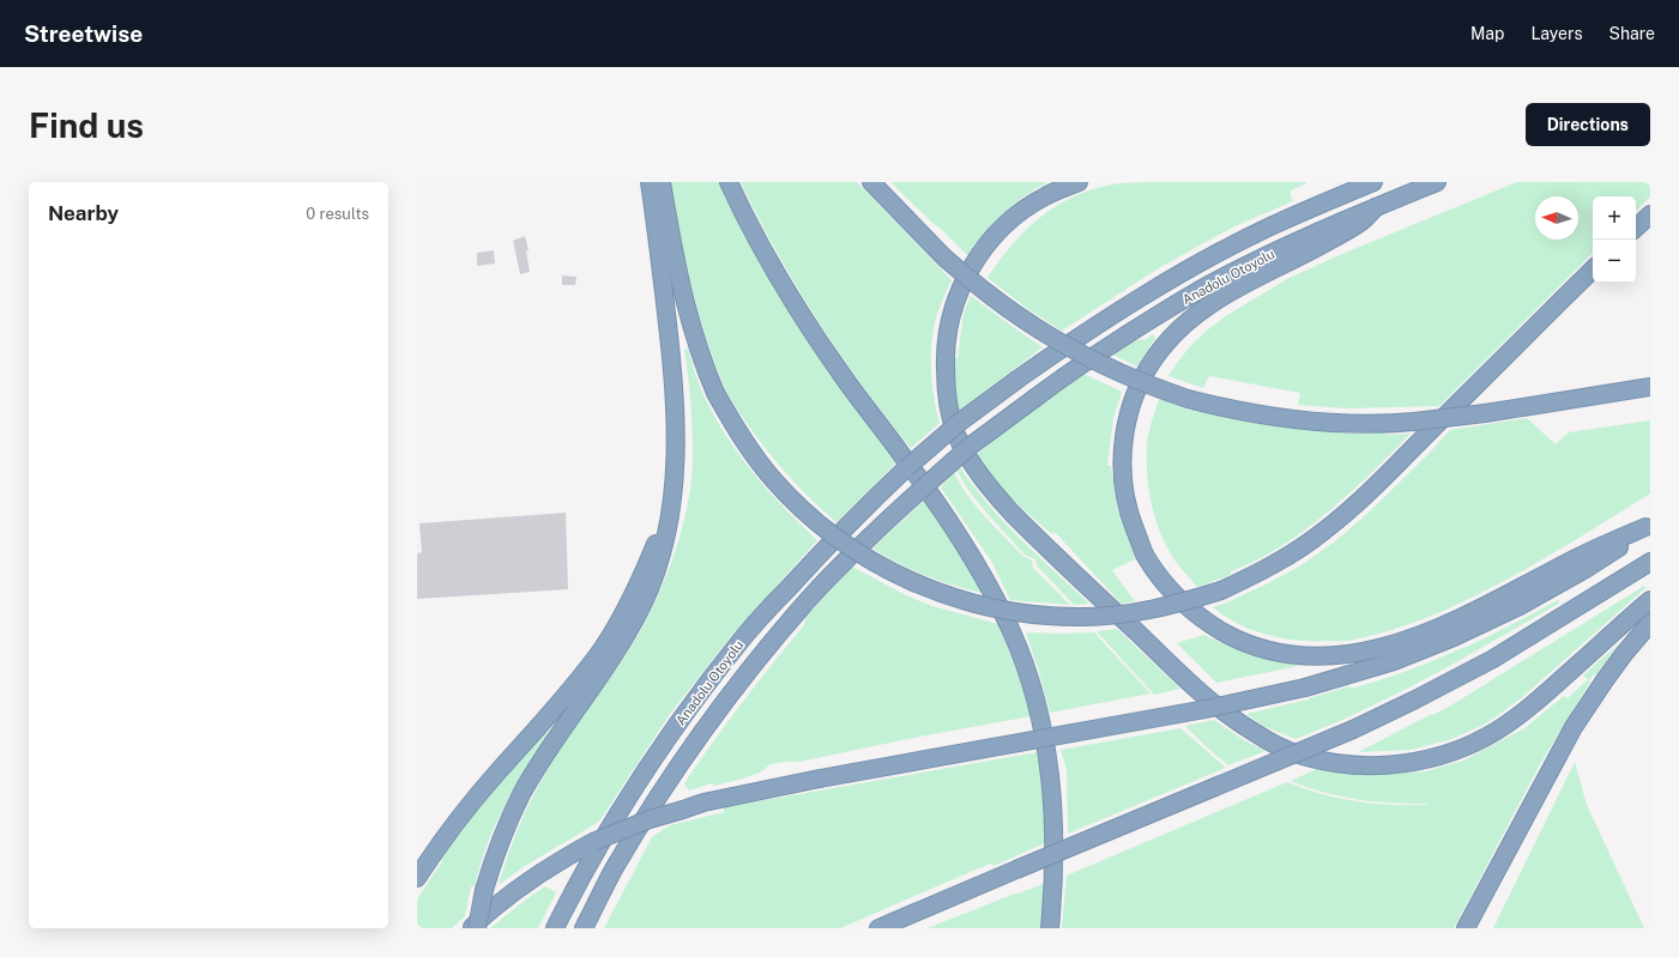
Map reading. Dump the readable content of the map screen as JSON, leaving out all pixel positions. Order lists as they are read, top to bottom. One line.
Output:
{"streets":{"highway":["Anadolu Otoyolu"]},"north":"left","page":{"header":"Streetwise","nav":["Map","Layers","Share"],"buttons":"Directions","title":"Find us","heading":["Nearby","0 results"],"map_buttons":["+","−"]}}
